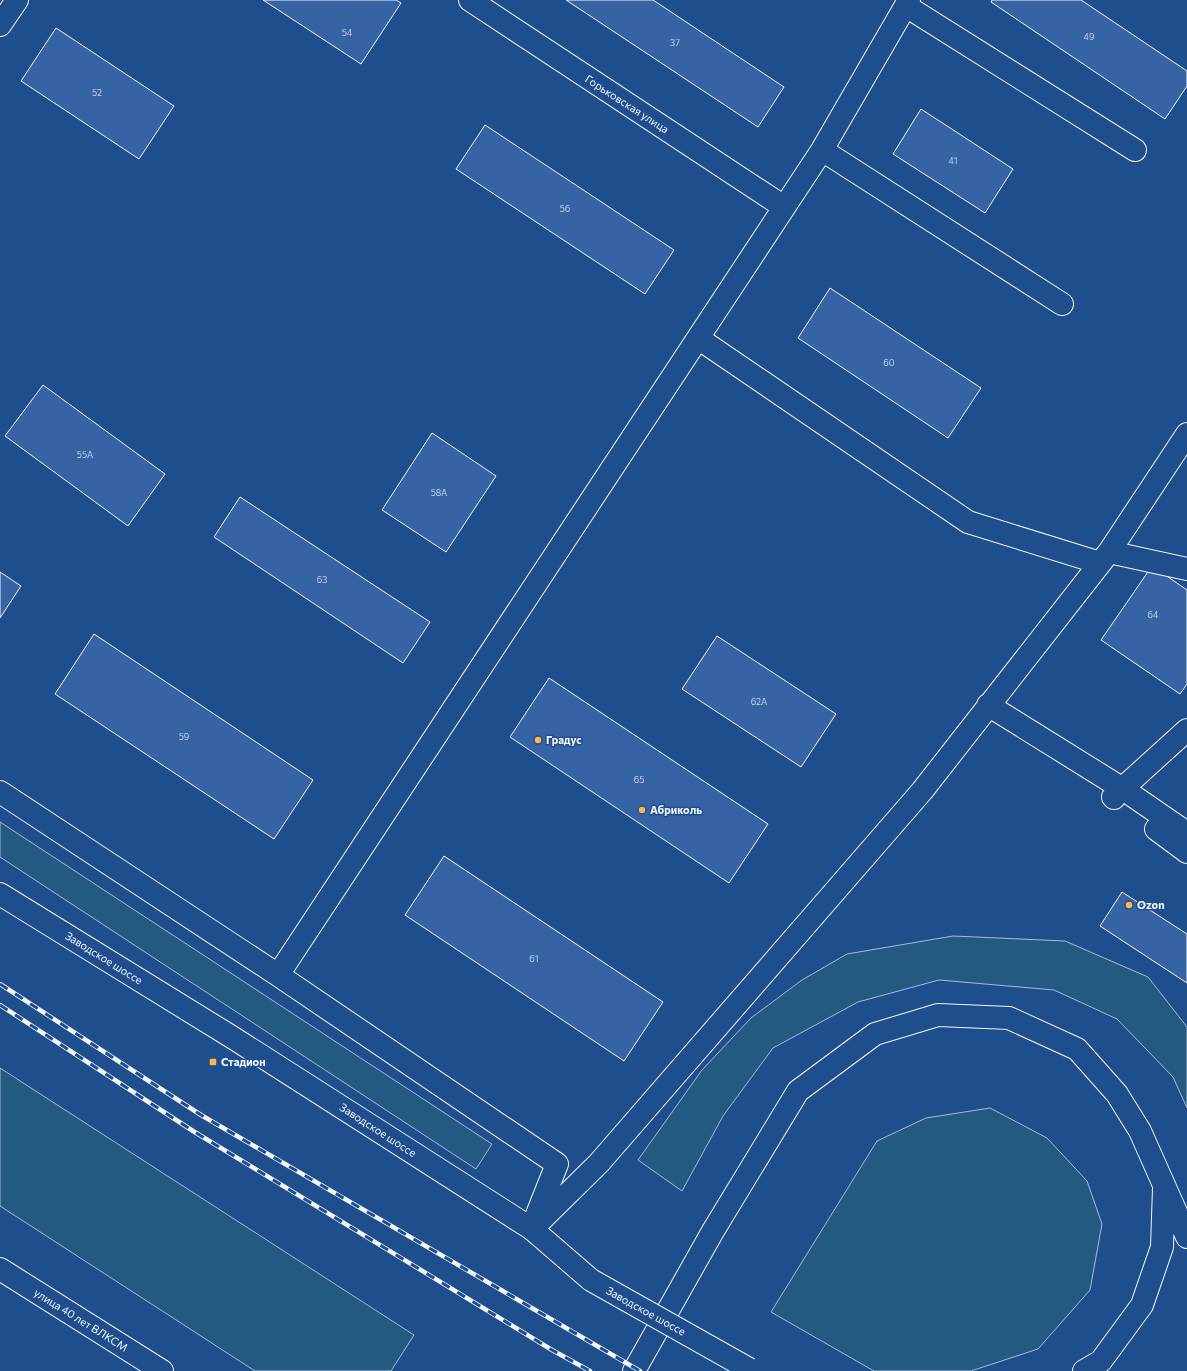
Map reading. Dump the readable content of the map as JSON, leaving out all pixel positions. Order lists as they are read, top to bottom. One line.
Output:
{"streets":{"street":["Горьковская улица","Заводское шоссе","улица 40 лет ВЛКСМ"]},"places":{"other":["Градус","Абриколь","Ozon"],"transit":["Стадион"]},"house_numbers":["54","49","37","52","41","56","60","55А","58А","63","64","62А","59","65","61"]}
